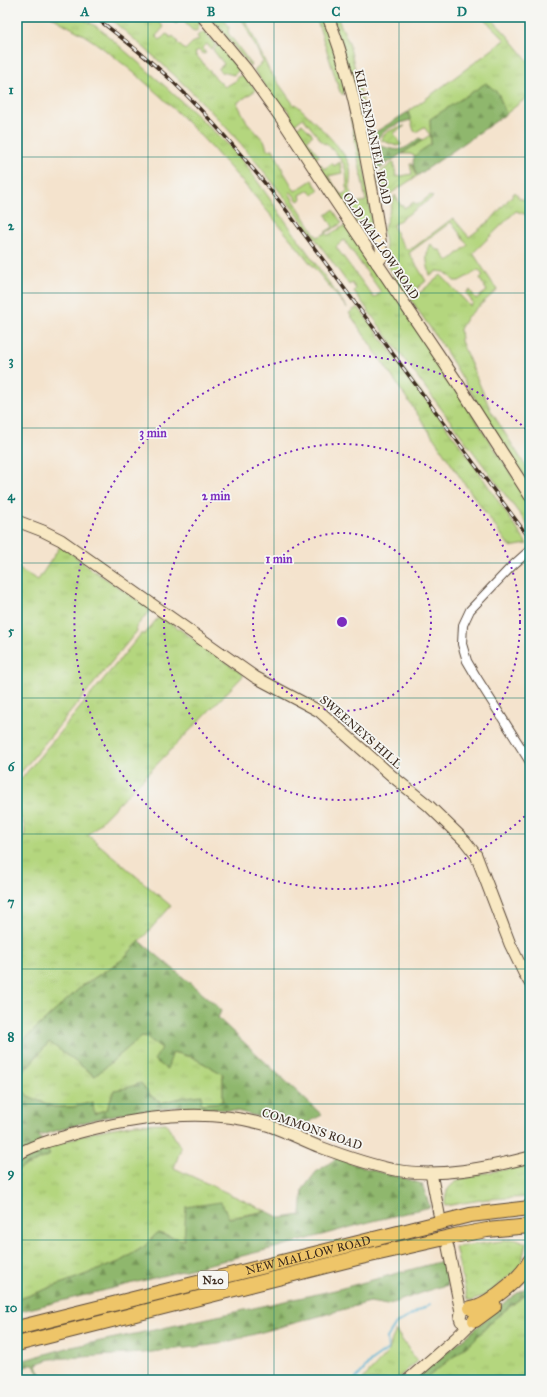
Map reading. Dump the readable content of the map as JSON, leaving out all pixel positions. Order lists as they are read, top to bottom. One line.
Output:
{"streets":{"highway":["NEW MALLOW ROAD","N20"],"street":["KILLENDANIEL ROAD","OLD MALLOW ROAD","SWEENEYS HILL","COMMONS ROAD"]},"crossings":[["KILLENDANIEL ROAD","OLD MALLOW ROAD"],["NEW MALLOW ROAD","N20"]],"grid":{"columns":["A","B","C","D"],"rows":["1","2","3","4","5","6","7","8","9","10"]},"rings":["3 min","2 min","1 min"]}
